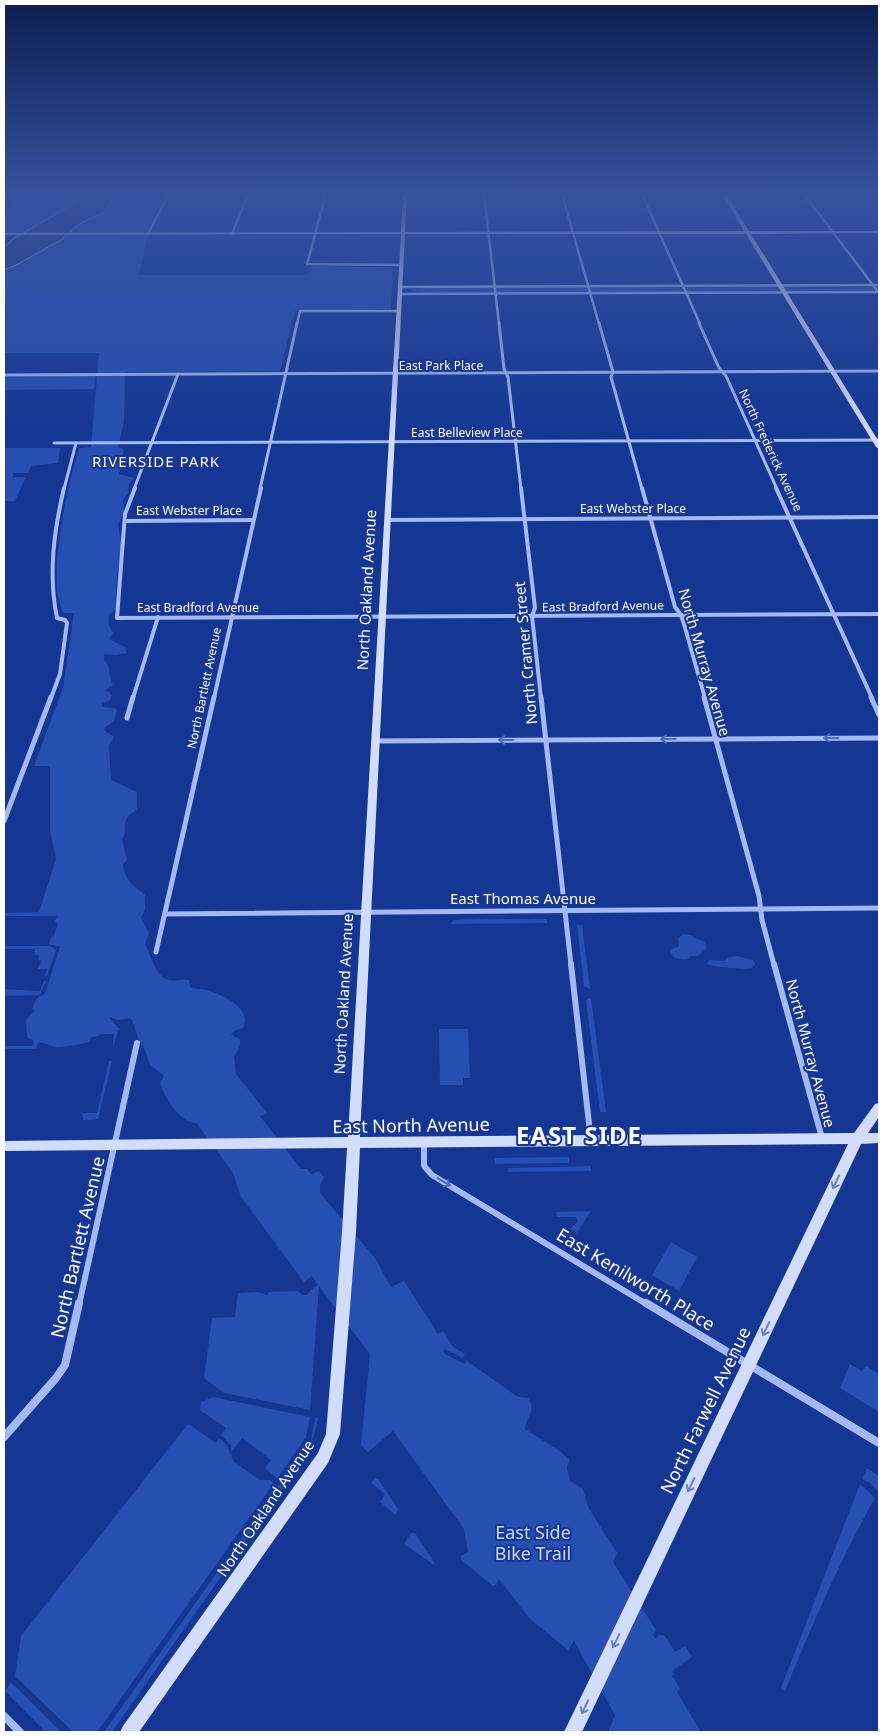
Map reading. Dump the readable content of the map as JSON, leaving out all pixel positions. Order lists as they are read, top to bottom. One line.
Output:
{"streets":{"main road":["North Oakland Avenue","East North Avenue","North Farwell Avenue"],"street":["East Park Place","East Belleview Place","North Frederick Avenue","East Webster Place","East Bradford Avenue","North Cramer Street","North Murray Avenue","North Bartlett Avenue","East Thomas Avenue","East Kenilworth Place"]},"crossings":[["East Park Place","North Frederick Avenue"],["East Park Place","North Oakland Avenue"],["East Park Place","North Cramer Street"],["East Park Place","North Murray Avenue"],["East Park Place","North Bartlett Avenue"],["East Belleview Place","North Frederick Avenue"],["East Belleview Place","North Oakland Avenue"],["East Belleview Place","North Cramer Street"],["East Belleview Place","North Murray Avenue"],["East Belleview Place","North Bartlett Avenue"],["North Frederick Avenue","East Webster Place"],["North Frederick Avenue","East Bradford Avenue"],["East Webster Place","North Oakland Avenue"],["East Webster Place","East Bradford Avenue"],["East Webster Place","North Cramer Street"],["East Webster Place","North Murray Avenue"],["East Webster Place","North Bartlett Avenue"],["North Oakland Avenue","East Bradford Avenue"],["North Oakland Avenue","North Bartlett Avenue"],["North Oakland Avenue","East Thomas Avenue"],["North Oakland Avenue","East North Avenue"],["East Bradford Avenue","North Cramer Street"],["East Bradford Avenue","North Murray Avenue"],["East Bradford Avenue","North Bartlett Avenue"],["North Cramer Street","East Thomas Avenue"],["North Cramer Street","East North Avenue"],["North Murray Avenue","East Thomas Avenue"],["North Murray Avenue","East North Avenue"],["North Bartlett Avenue","East Thomas Avenue"],["North Bartlett Avenue","East North Avenue"],["East North Avenue","East Kenilworth Place"],["East North Avenue","North Farwell Avenue"],["East Kenilworth Place","North Farwell Avenue"]],"one_way":["East Kenilworth Place","North Farwell Avenue"],"districts":["RIVERSIDE PARK","EAST SIDE"],"parks":["East Side Bike Trail"]}
